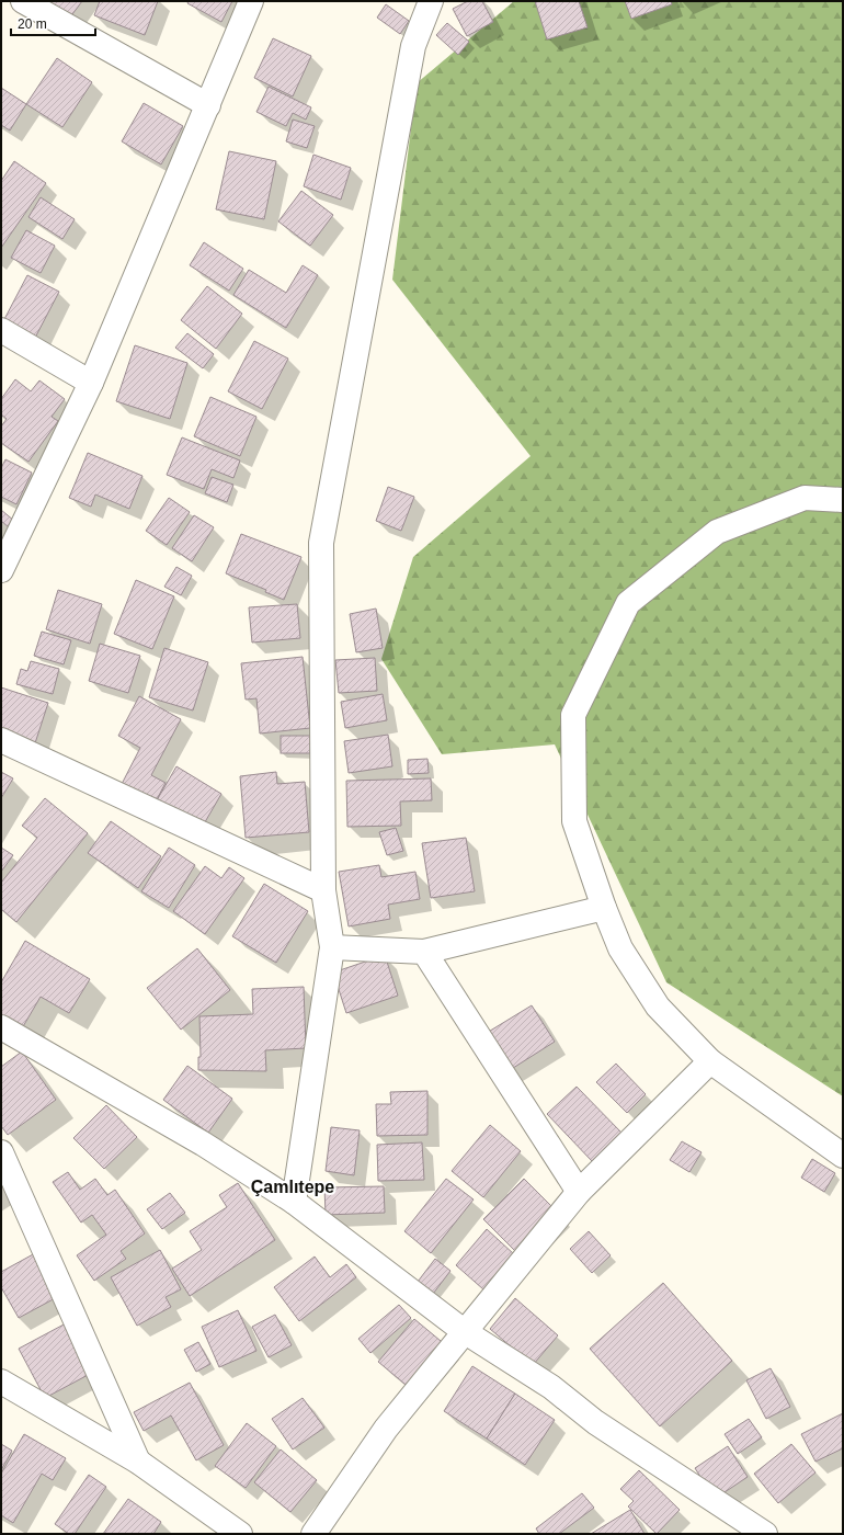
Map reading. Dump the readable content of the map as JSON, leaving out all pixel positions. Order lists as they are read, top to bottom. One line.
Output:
{"districts":["Çamlıtepe"],"scale_bar":"20 m"}
